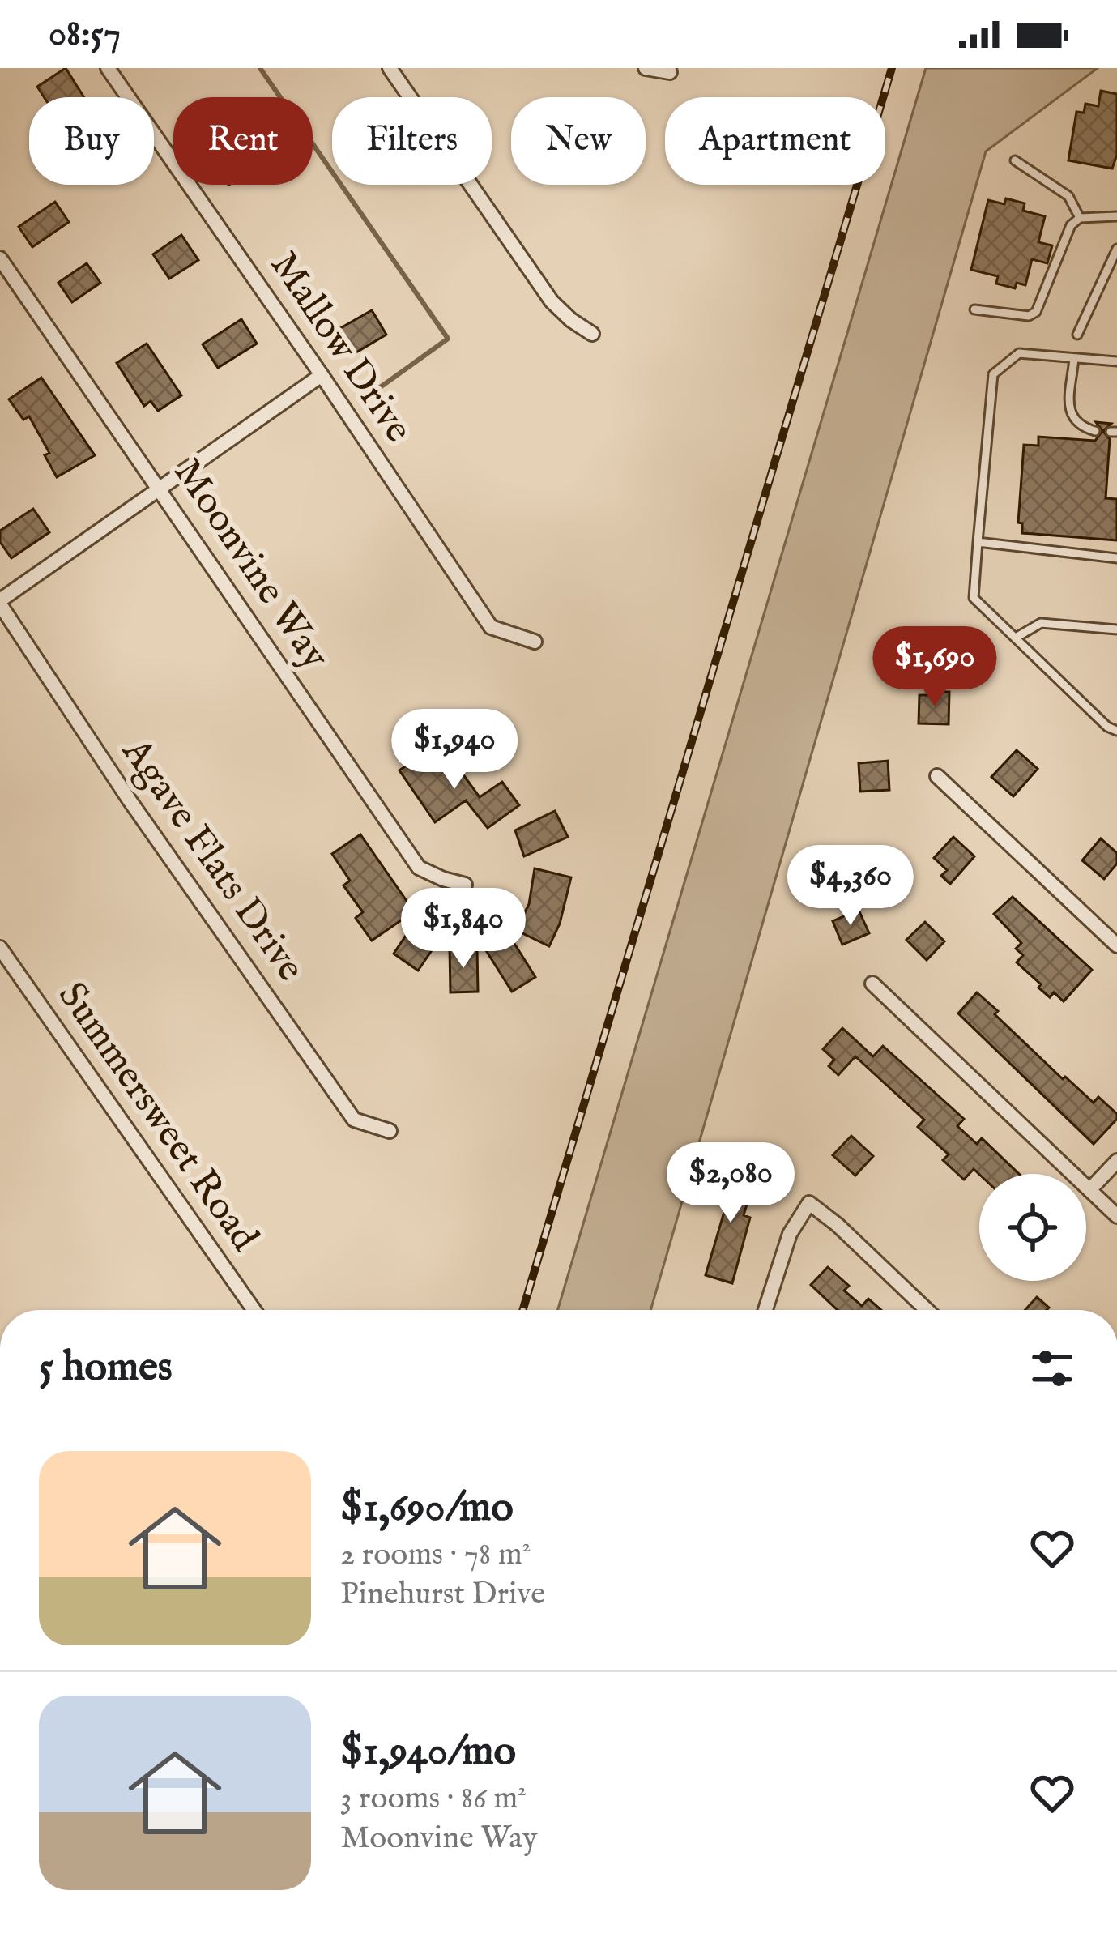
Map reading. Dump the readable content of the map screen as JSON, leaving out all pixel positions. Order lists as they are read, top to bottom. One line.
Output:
{"streets":{"street":["Mallow Drive","Moonvine Way","Agave Flats Drive","Summersweet Road"]},"page":{"status":"08:57","chip":["Buy","Rent","Filters","New","Apartment"],"price":["$1,690","$1,940","$4,360","$1,840","$2,080"],"heading":"5 homes","list":[{"name":"$1,690/mo","note":"2 rooms · 78 m² · Pinehurst Drive"},{"name":"$1,940/mo","note":"3 rooms · 86 m² · Moonvine Way"}]}}
